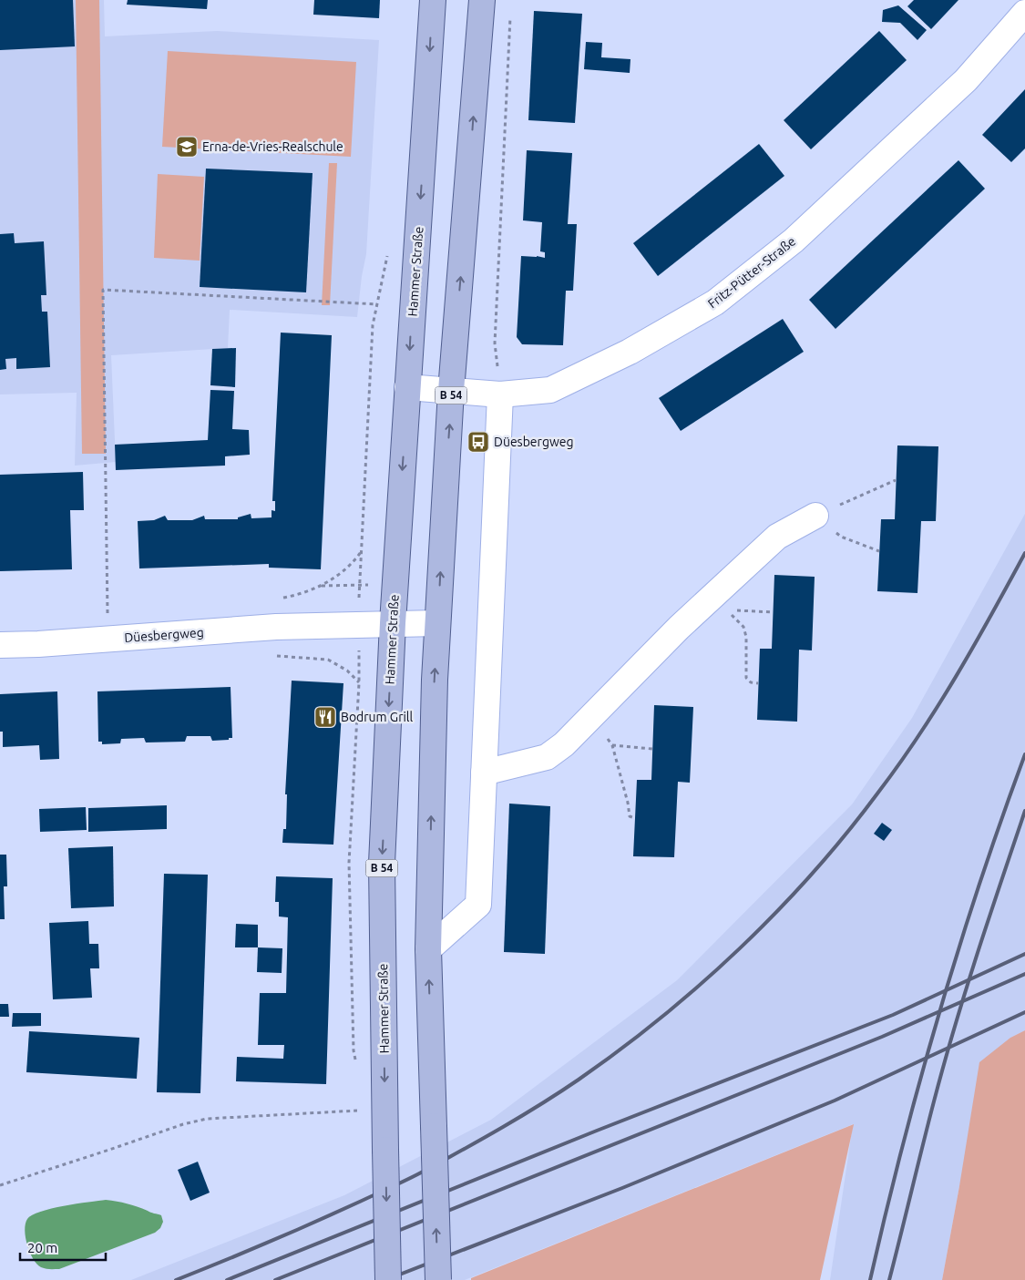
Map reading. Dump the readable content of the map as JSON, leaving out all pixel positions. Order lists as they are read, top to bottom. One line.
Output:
{"streets":{"main road":["Hammer Straße","B 54"],"street":["Fritz-Pütter-Straße","Düesbergweg"]},"crossings":[["Hammer Straße","Fritz-Pütter-Straße"],["Hammer Straße","Düesbergweg"],["Fritz-Pütter-Straße","B 54"],["B 54","Düesbergweg"]],"places":{"school or university":["Erna-de-Vries-Realschule"],"bus stop":["Düesbergweg"],"restaurant":["Bodrum Grill"]},"scale_bar":"20 m"}
